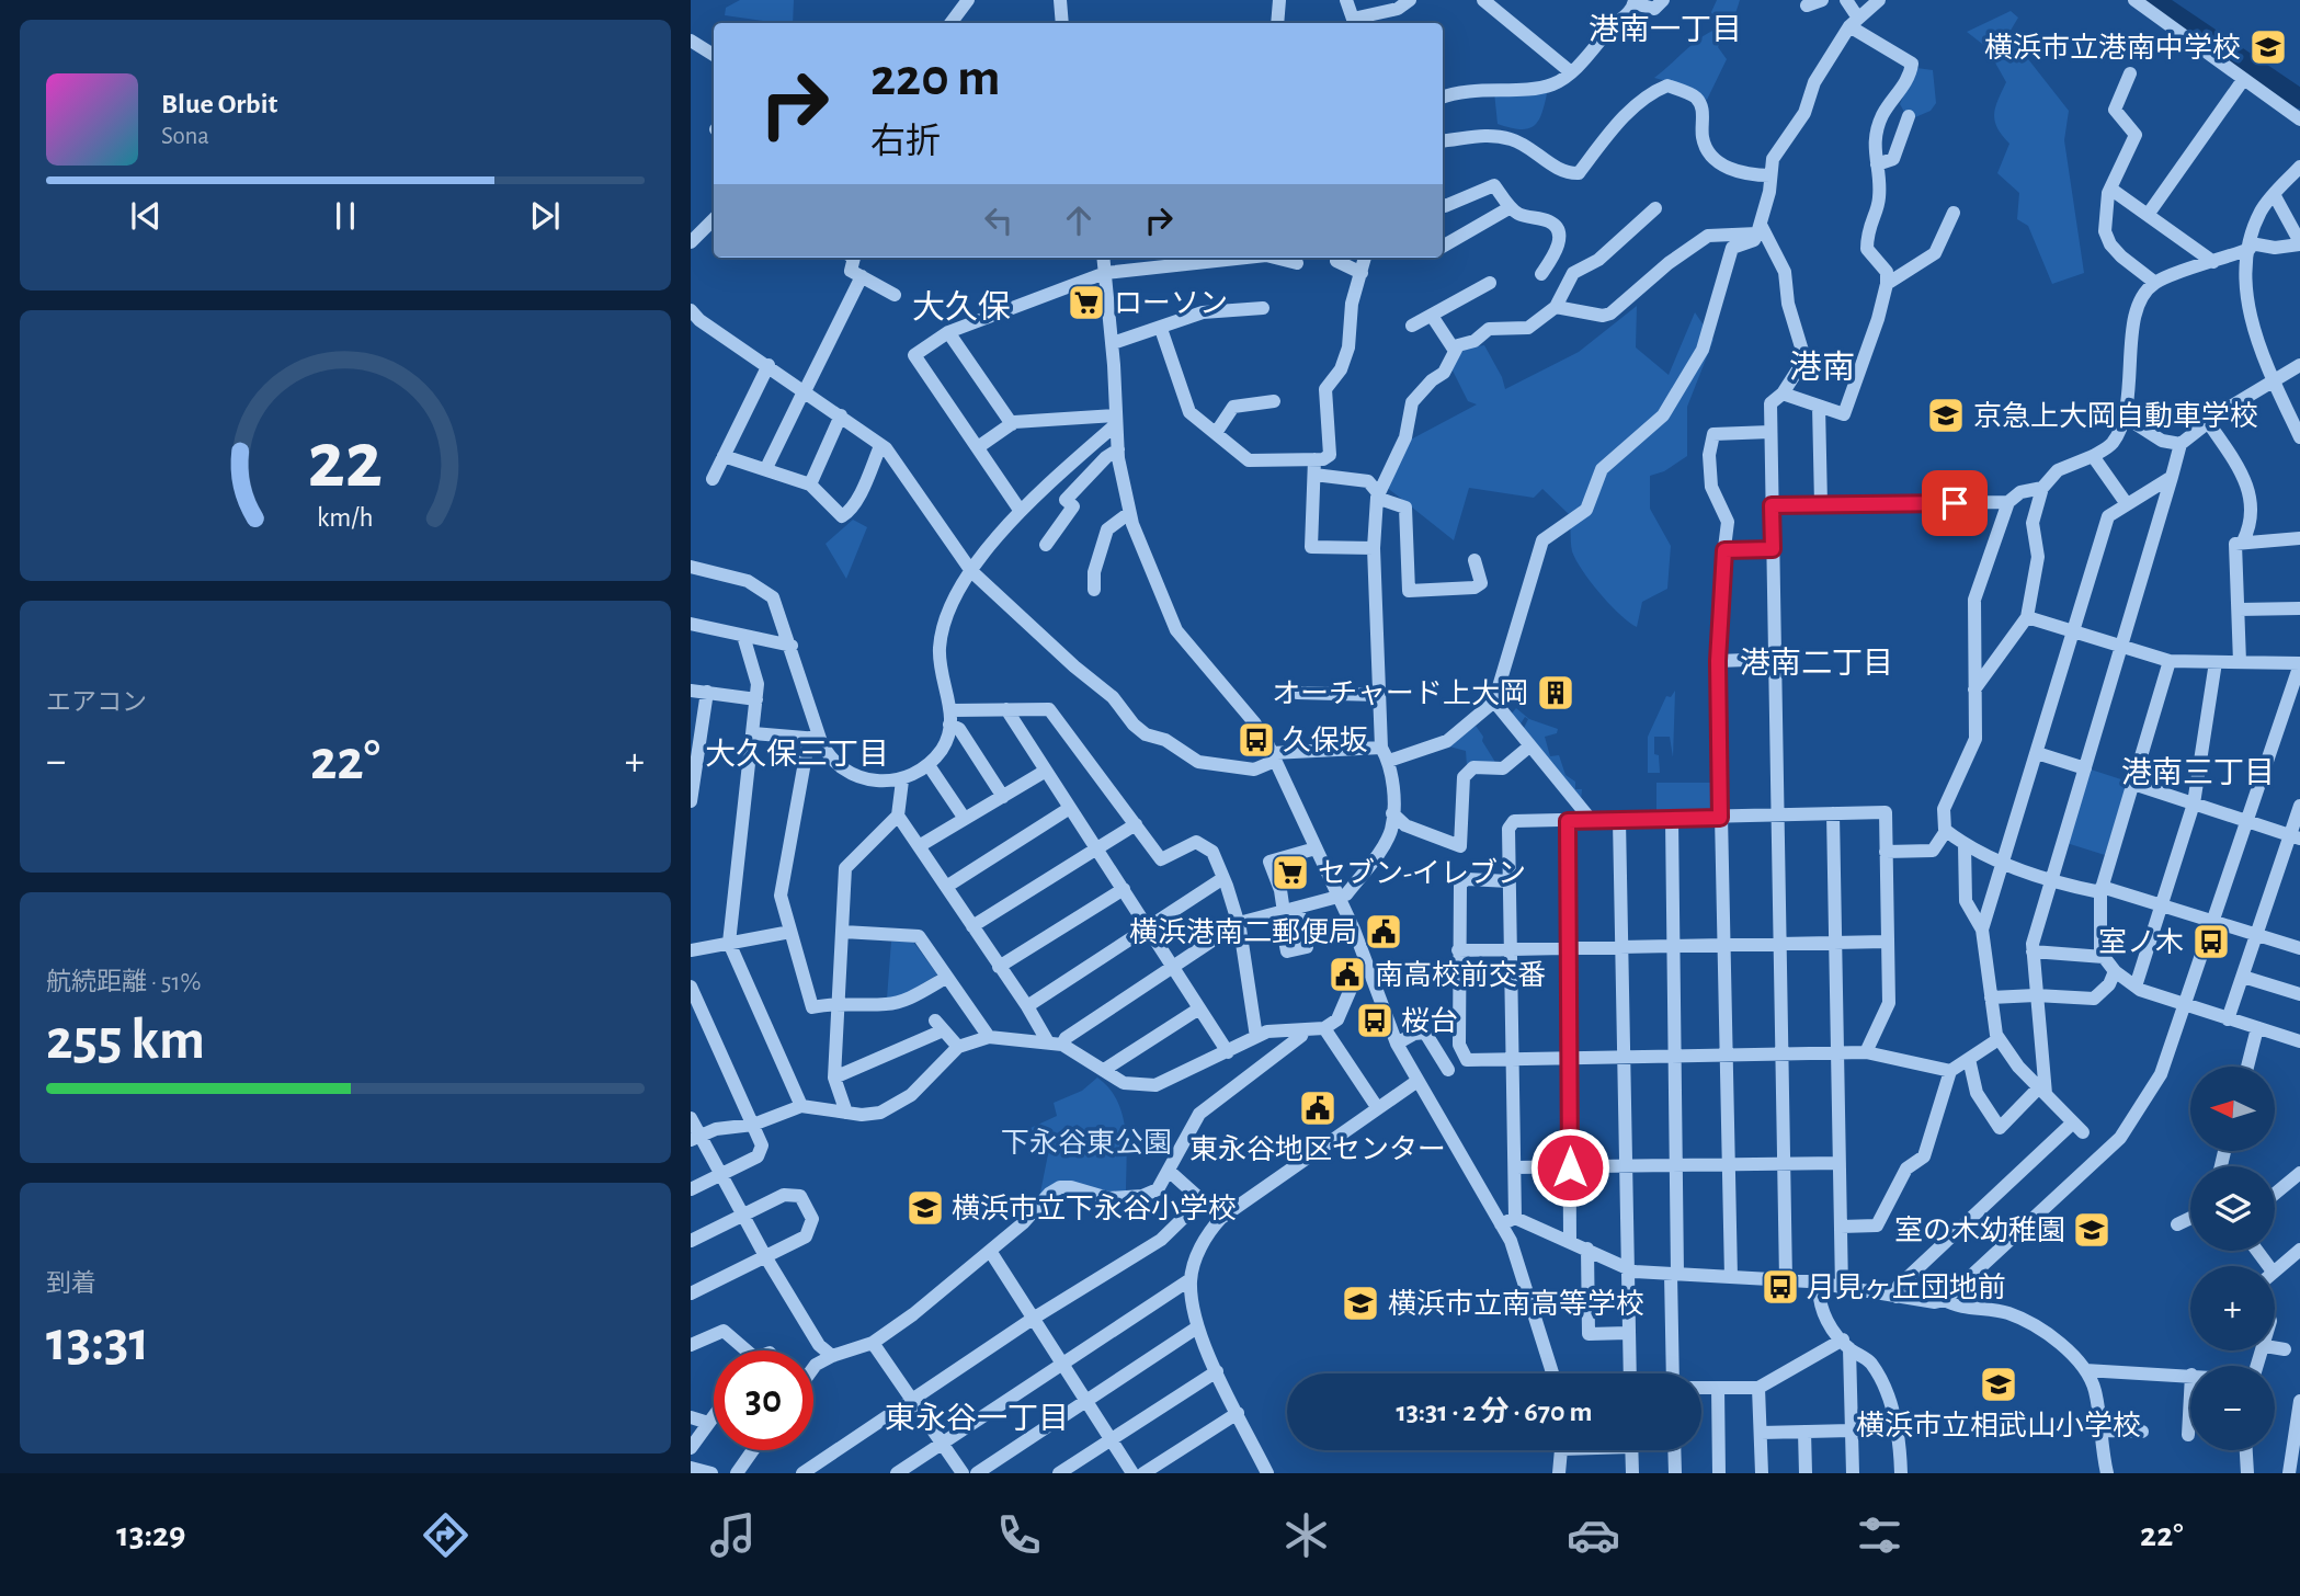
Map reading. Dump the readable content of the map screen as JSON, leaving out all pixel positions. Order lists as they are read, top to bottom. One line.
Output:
{"districts":["港南一丁目","大久保","港南","港南二丁目","大久保三丁目","港南三丁目","東永谷一丁目"],"parks":["下永谷東公園"],"places":{"school or university":["横浜市立港南中学校","京急上大岡自動車学校","横浜市立下永谷小学校","室の木幼稚園","横浜市立南高等学校","横浜市立相武山小学校"],"supermarket":["ローソン","セブン-イレブン"],"building":["オーチャード上大岡"],"bus stop":["久保坂","室ノ木","桜台","月見ヶ丘団地前"],"public building":["横浜港南二郵便局","南高校前交番","東永谷地区センター"]},"north":"left","page":{"turn":["220 m","右折"],"song":["Blue Orbit","Sona"],"tile":["エアコン",["航続距離 · 51%","255 km"],["到着","13:31"]],"heat":["−","22°","+"],"map_buttons":["+","−"],"limit":"30","trip":"13:31 · 2 分 · 670 m","tabs":["13:29","22°"],"gauge":["22","km/h"]}}
